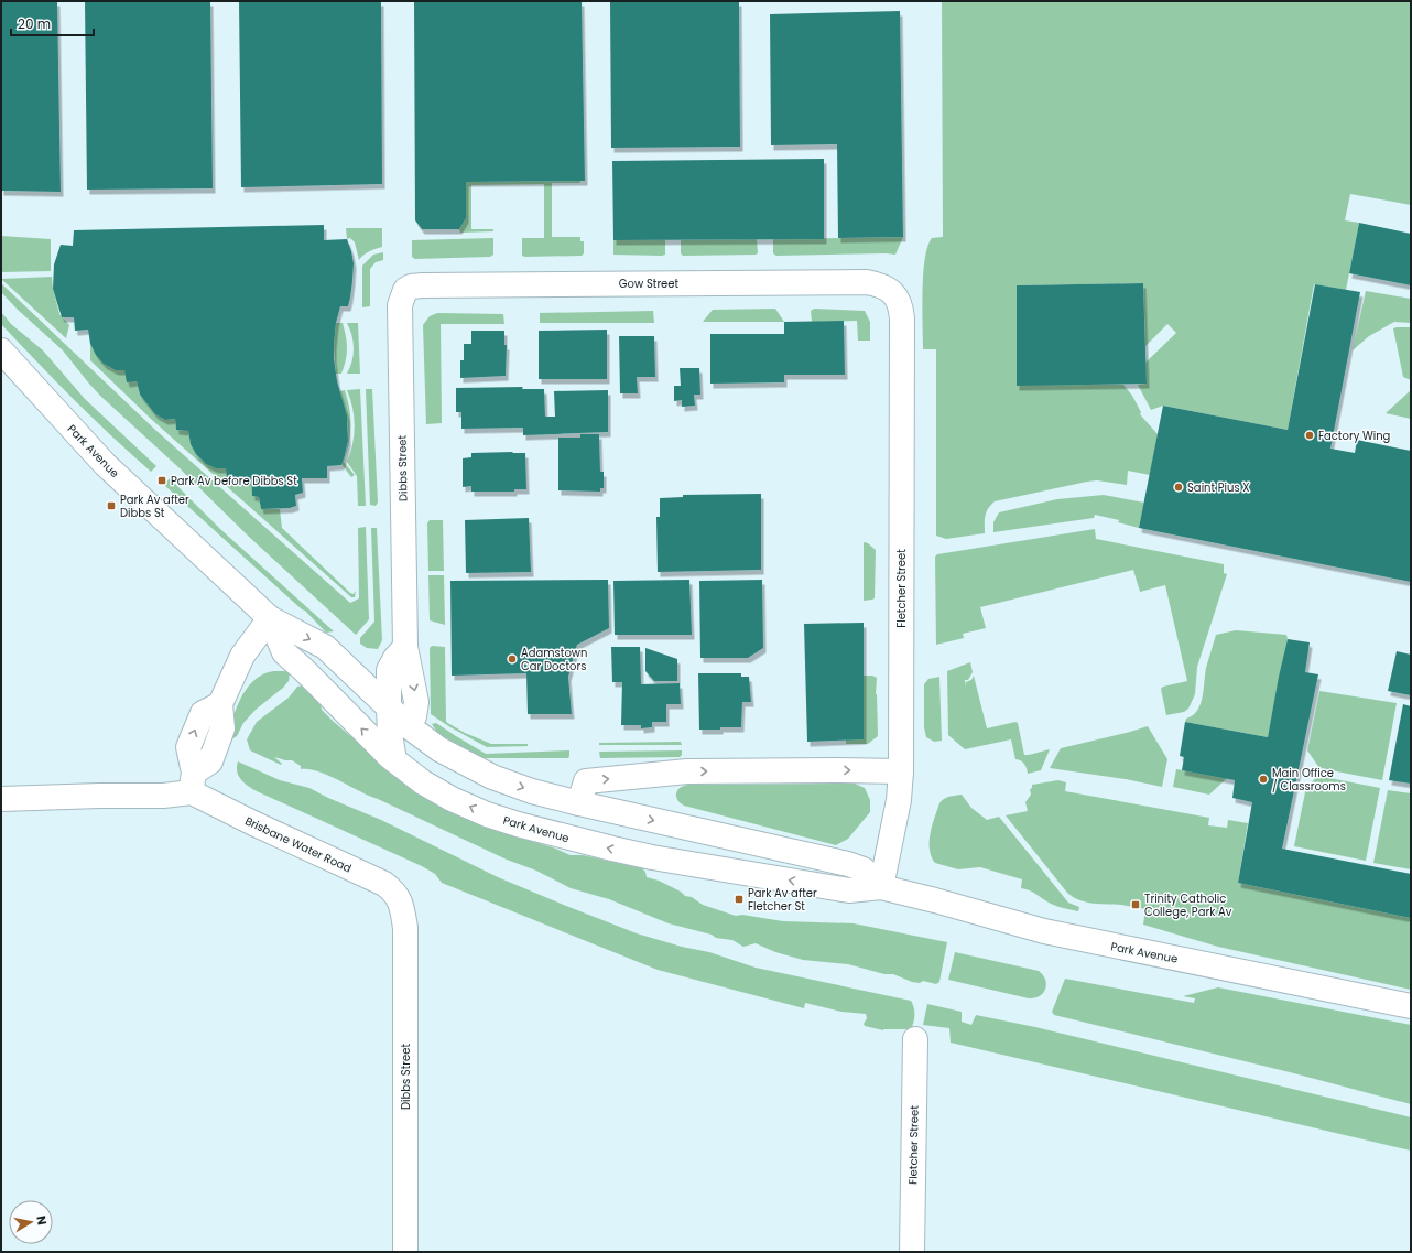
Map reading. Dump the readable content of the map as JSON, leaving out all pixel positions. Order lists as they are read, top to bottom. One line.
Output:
{"streets":{"street":["Gow Street","Park Avenue","Dibbs Street","Fletcher Street","Brisbane Water Road"]},"crossings":[["Gow Street","Dibbs Street"],["Gow Street","Fletcher Street"],["Park Avenue","Dibbs Street"],["Park Avenue","Fletcher Street"],["Dibbs Street","Brisbane Water Road"]],"places":{"other":["Factory Wing","Saint Pius X","Adamstown Car Doctors","Main Office / Classrooms"],"transit":["Park Av before Dibbs St","Park Av after Dibbs St","Park Av after Fletcher St","Trinity Catholic College, Park Av"]},"scale_bar":"20 m","north":"right"}
